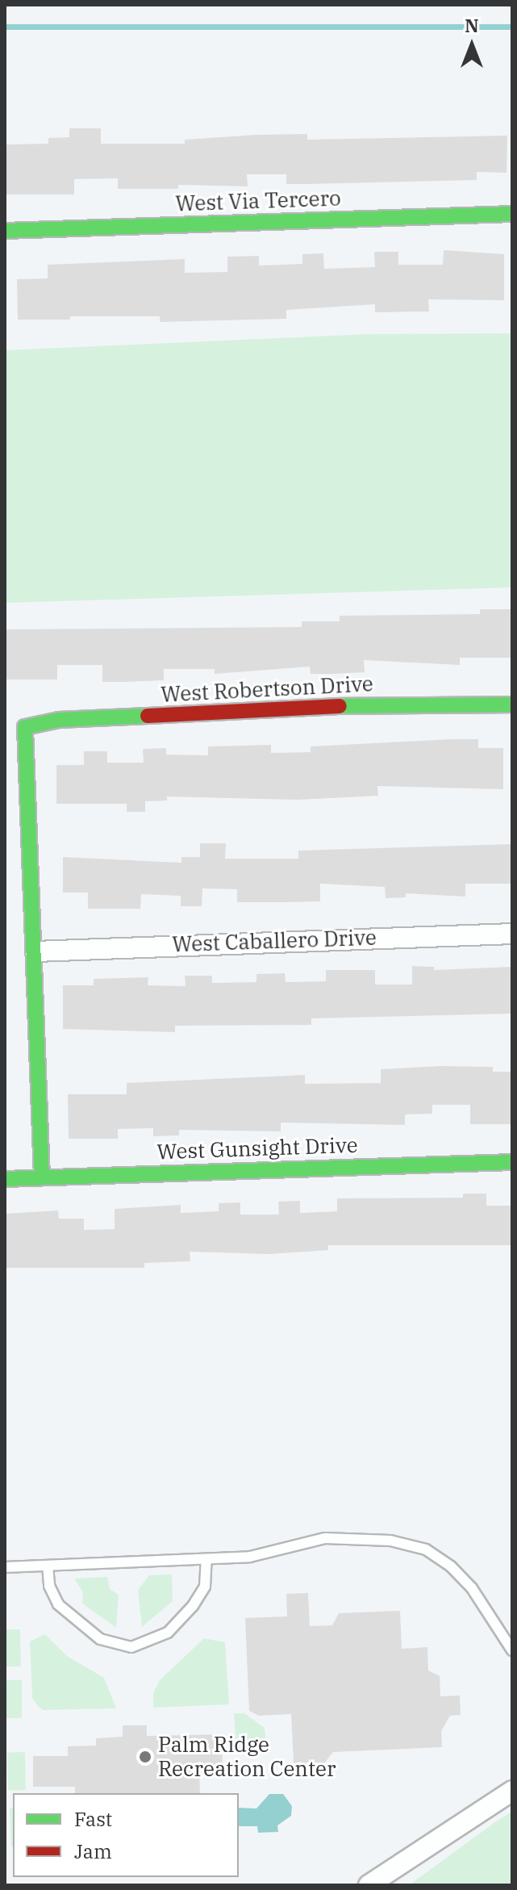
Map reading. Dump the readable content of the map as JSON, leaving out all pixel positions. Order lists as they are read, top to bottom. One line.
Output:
{"streets":{"street":["West Via Tercero","West Robertson Drive","West Caballero Drive","West Gunsight Drive"]},"crossings":[["West Robertson Drive","West Caballero Drive"]],"places":["Palm Ridge Recreation Center"],"legend":["Fast","Jam"],"north":"top"}
